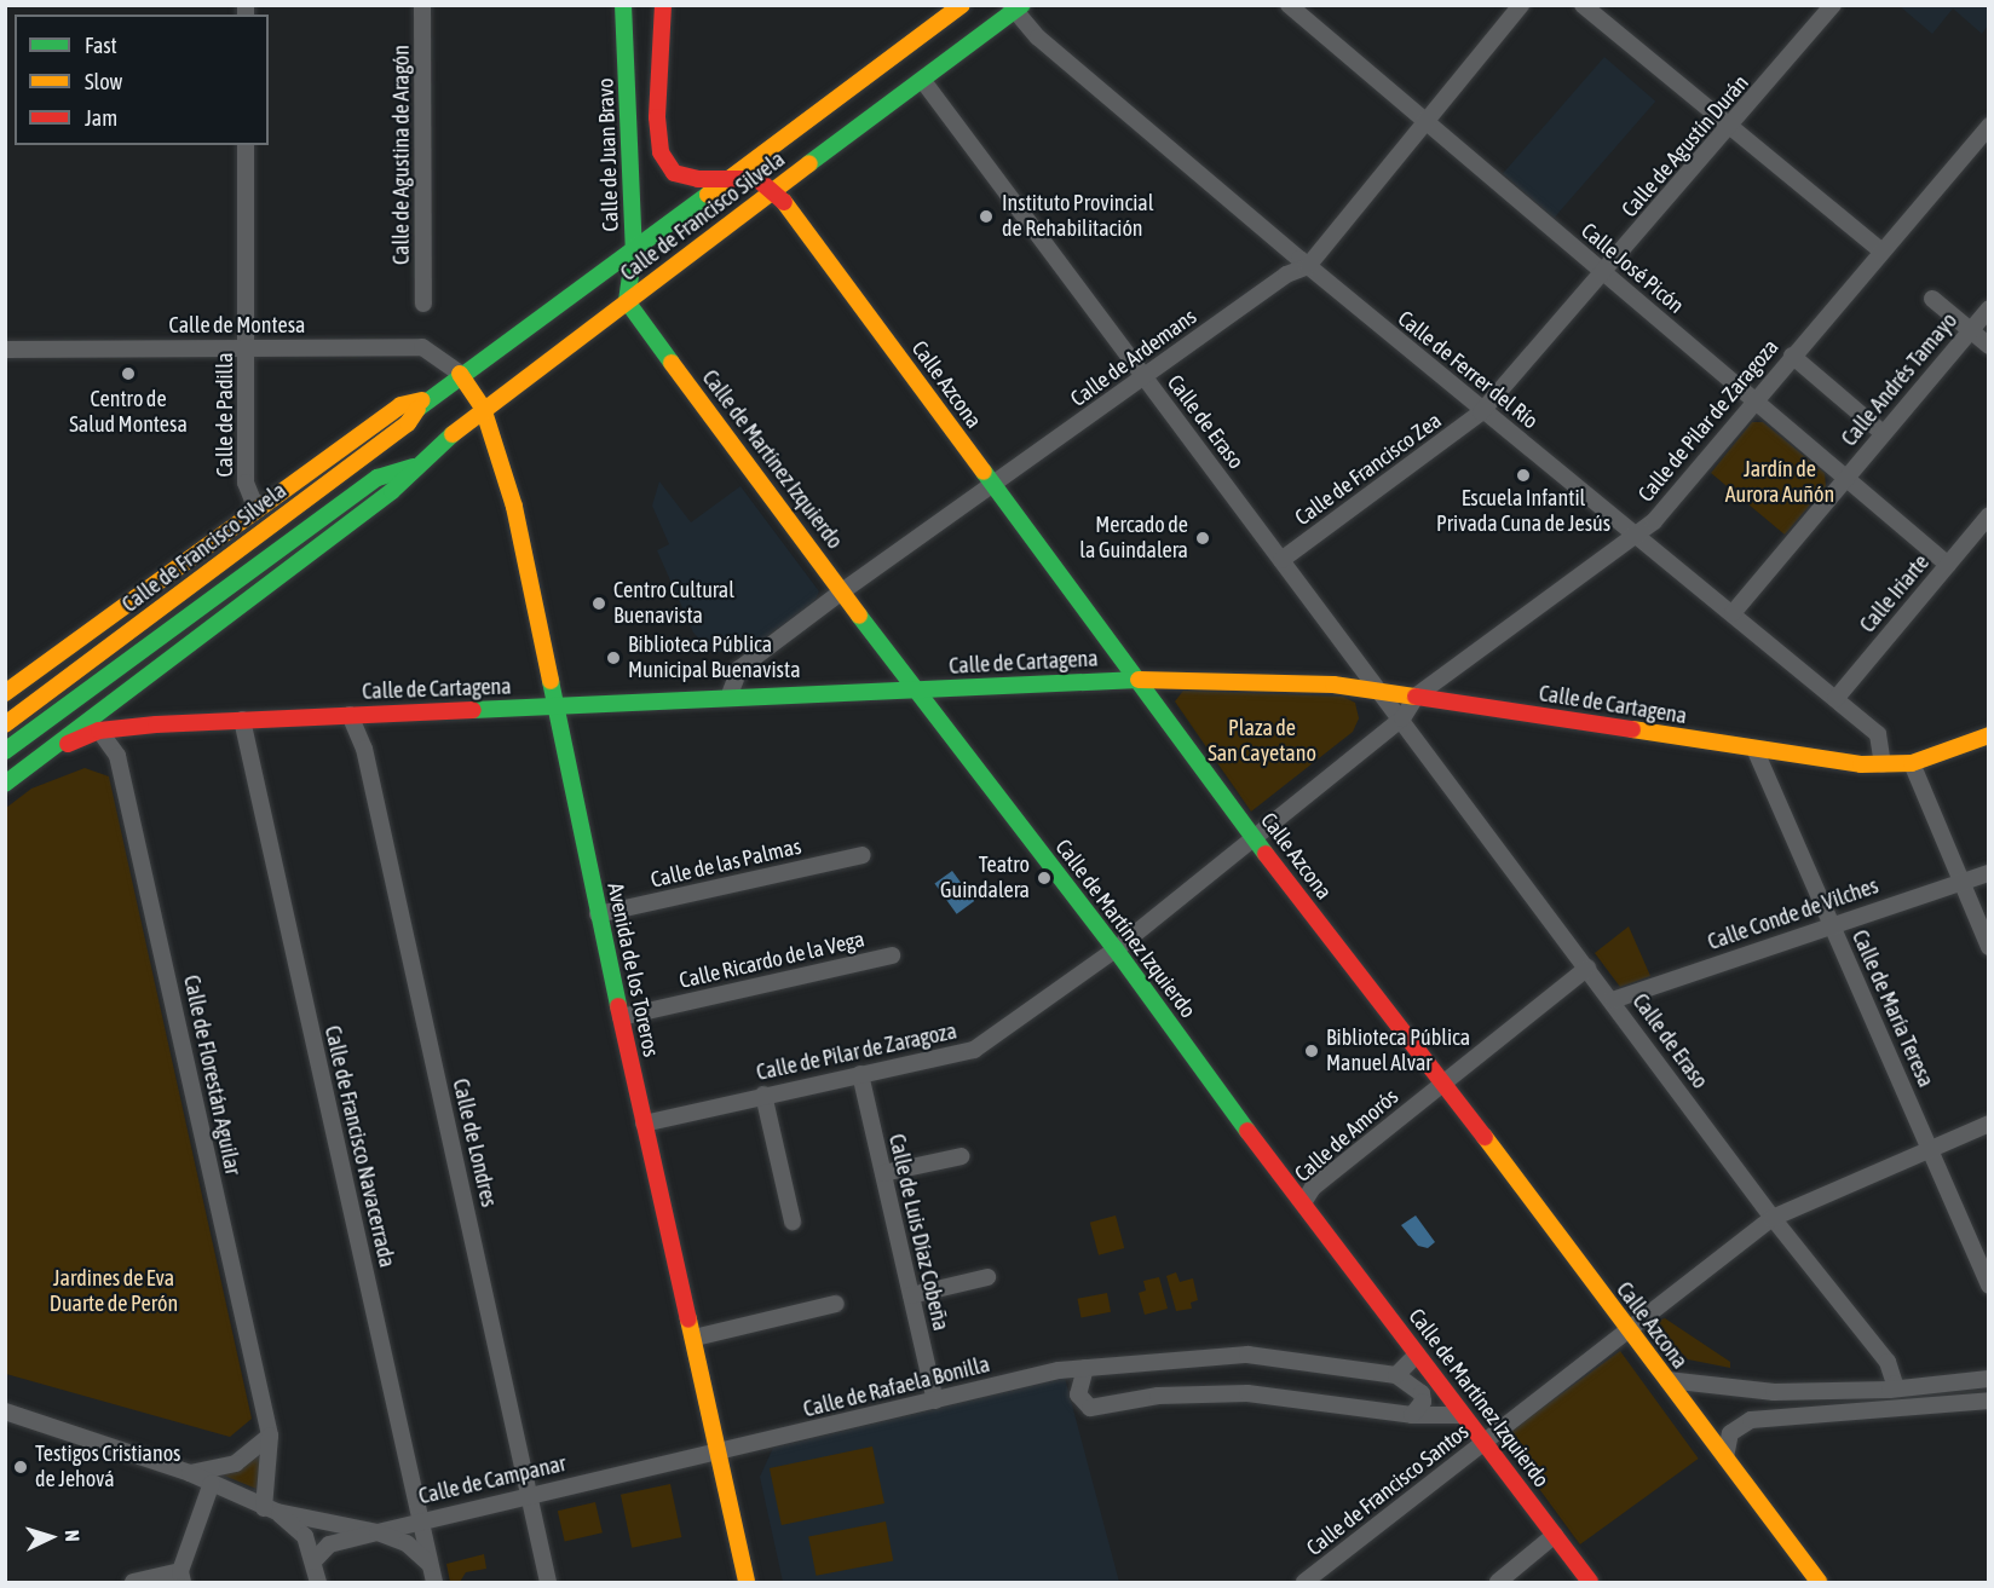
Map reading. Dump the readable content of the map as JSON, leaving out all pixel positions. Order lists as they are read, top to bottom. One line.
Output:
{"streets":{"street":["Calle de Agustín Durán","Calle de Agustina de Aragón","Calle de Juan Bravo","Calle de Francisco Silvela","Calle José Picón","Calle de Montesa","Calle de Ardemans","Calle de Ferrer del Río","Calle Andrés Tamayo","Calle Azcona","Calle de Padilla","Calle de Pilar de Zaragoza","Calle de Eraso","Calle de Martínez Izquierdo","Calle de Francisco Zea","Calle Iriarte","Calle de Cartagena","Calle de las Palmas","Calle Conde de Vilches","Calle Ricardo de la Vega","Avenida de los Toreros","Calle de María Teresa","Calle de Florestán Aguilar","Calle de Amorós","Calle de Londres","Calle de Francisco Navacerrada","Calle de Luis Díaz Cobeña","Calle de Rafaela Bonilla","Calle de Campanar","Calle de Francisco Santos"]},"crossings":[["Calle de Agustín Durán","Calle José Picón"],["Calle de Agustín Durán","Calle de Ferrer del Río"],["Calle de Agustín Durán","Calle de Francisco Zea"],["Calle de Juan Bravo","Calle de Francisco Silvela"],["Calle de Juan Bravo","Calle de Martínez Izquierdo"],["Calle de Francisco Silvela","Calle de Montesa"],["Calle de Francisco Silvela","Calle de Ferrer del Río"],["Calle de Francisco Silvela","Calle Azcona"],["Calle de Francisco Silvela","Calle de Padilla"],["Calle de Francisco Silvela","Calle de Eraso"],["Calle de Francisco Silvela","Calle de Martínez Izquierdo"],["Calle de Francisco Silvela","Calle de Cartagena"],["Calle de Francisco Silvela","Avenida de los Toreros"],["Calle José Picón","Calle de Ardemans"],["Calle José Picón","Calle Andrés Tamayo"],["Calle José Picón","Calle de Pilar de Zaragoza"],["Calle José Picón","Calle Iriarte"],["Calle de Montesa","Calle de Padilla"],["Calle de Montesa","Avenida de los Toreros"],["Calle de Ardemans","Calle de Ferrer del Río"],["Calle de Ardemans","Calle Azcona"],["Calle de Ardemans","Calle de Eraso"],["Calle de Ardemans","Calle de Martínez Izquierdo"],["Calle de Ardemans","Calle de Cartagena"],["Calle de Ferrer del Río","Calle Andrés Tamayo"],["Calle de Ferrer del Río","Calle de Pilar de Zaragoza"],["Calle de Ferrer del Río","Calle de Francisco Zea"],["Calle de Ferrer del Río","Calle Iriarte"],["Calle de Ferrer del Río","Calle de Cartagena"],["Calle Azcona","Calle de Pilar de Zaragoza"],["Calle Azcona","Calle de Cartagena"],["Calle Azcona","Calle de Amorós"],["Calle Azcona","Calle de Francisco Santos"],["Calle de Pilar de Zaragoza","Calle de Eraso"],["Calle de Pilar de Zaragoza","Calle de Martínez Izquierdo"],["Calle de Pilar de Zaragoza","Calle de Cartagena"],["Calle de Pilar de Zaragoza","Avenida de los Toreros"],["Calle de Pilar de Zaragoza","Calle de Luis Díaz Cobeña"],["Calle de Eraso","Calle de Francisco Zea"],["Calle de Eraso","Calle de Cartagena"],["Calle de Eraso","Calle Conde de Vilches"],["Calle de Eraso","Calle de Amorós"],["Calle de Eraso","Calle de Francisco Santos"],["Calle de Martínez Izquierdo","Calle de Cartagena"],["Calle de Martínez Izquierdo","Calle de Amorós"],["Calle de Martínez Izquierdo","Calle de Francisco Santos"],["Calle de Cartagena","Avenida de los Toreros"],["Calle de Cartagena","Calle de María Teresa"],["Calle de Cartagena","Calle de Florestán Aguilar"],["Calle de Cartagena","Calle de Londres"],["Calle de Cartagena","Calle de Francisco Navacerrada"],["Calle de las Palmas","Avenida de los Toreros"],["Calle Conde de Vilches","Calle de María Teresa"],["Calle Ricardo de la Vega","Avenida de los Toreros"],["Avenida de los Toreros","Calle de Rafaela Bonilla"],["Avenida de los Toreros","Calle de Campanar"],["Calle de María Teresa","Calle de Francisco Santos"],["Calle de Florestán Aguilar","Calle de Campanar"],["Calle de Londres","Calle de Campanar"],["Calle de Francisco Navacerrada","Calle de Campanar"],["Calle de Luis Díaz Cobeña","Calle de Rafaela Bonilla"],["Calle de Rafaela Bonilla","Calle de Campanar"]],"parks":["Jardín de Aurora Auñón","Plaza de San Cayetano","Jardines de Eva Duarte de Perón"],"places":["Instituto Provincial de Rehabilitación","Centro de Salud Montesa","Escuela Infantil Privada Cuna de Jesús","Mercado de la Guindalera","Centro Cultural Buenavista","Biblioteca Pública Municipal Buenavista","Teatro Guindalera","Biblioteca Pública Manuel Alvar","Testigos Cristianos de Jehová"],"legend":["Fast","Slow","Jam"],"north":"right"}
